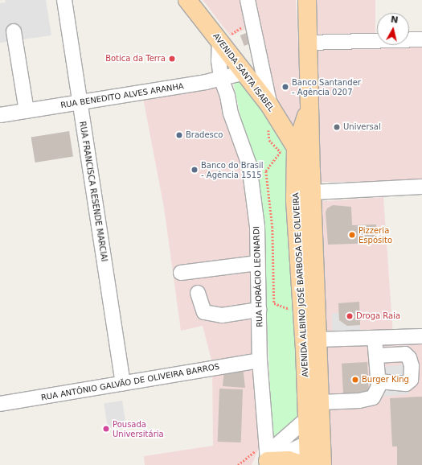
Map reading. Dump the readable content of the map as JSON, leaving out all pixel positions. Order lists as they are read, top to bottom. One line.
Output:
{"streets":{"main road":["AVENIDA SANTA ISABEL","AVENIDA ALBINO JOSÉ BARBOSA DE OLIVEIRA"],"street":["RUA BENEDITO ALVES ARANHA","RUA FRANCISCA RESENDE MARCIAI","RUA HORÁCIO LEONARDI","RUA ANTÔNIO GALVÃO DE OLIVEIRA BARROS"]},"crossings":[["AVENIDA SANTA ISABEL","RUA BENEDITO ALVES ARANHA"],["AVENIDA SANTA ISABEL","RUA HORÁCIO LEONARDI"],["AVENIDA SANTA ISABEL","AVENIDA ALBINO JOSÉ BARBOSA DE OLIVEIRA"],["RUA BENEDITO ALVES ARANHA","RUA FRANCISCA RESENDE MARCIAI"],["RUA BENEDITO ALVES ARANHA","RUA HORÁCIO LEONARDI"],["RUA FRANCISCA RESENDE MARCIAI","RUA ANTÔNIO GALVÃO DE OLIVEIRA BARROS"],["RUA HORÁCIO LEONARDI","RUA ANTÔNIO GALVÃO DE OLIVEIRA BARROS"]],"places":["Botica da Terra","Banco Santander - Agência 0207","Universal","Bradesco","Banco do Brasil - Agência 1515","Pizzeria Espósito","Droga Raia","Burger King","Pousada Universitária"],"north":"top"}
